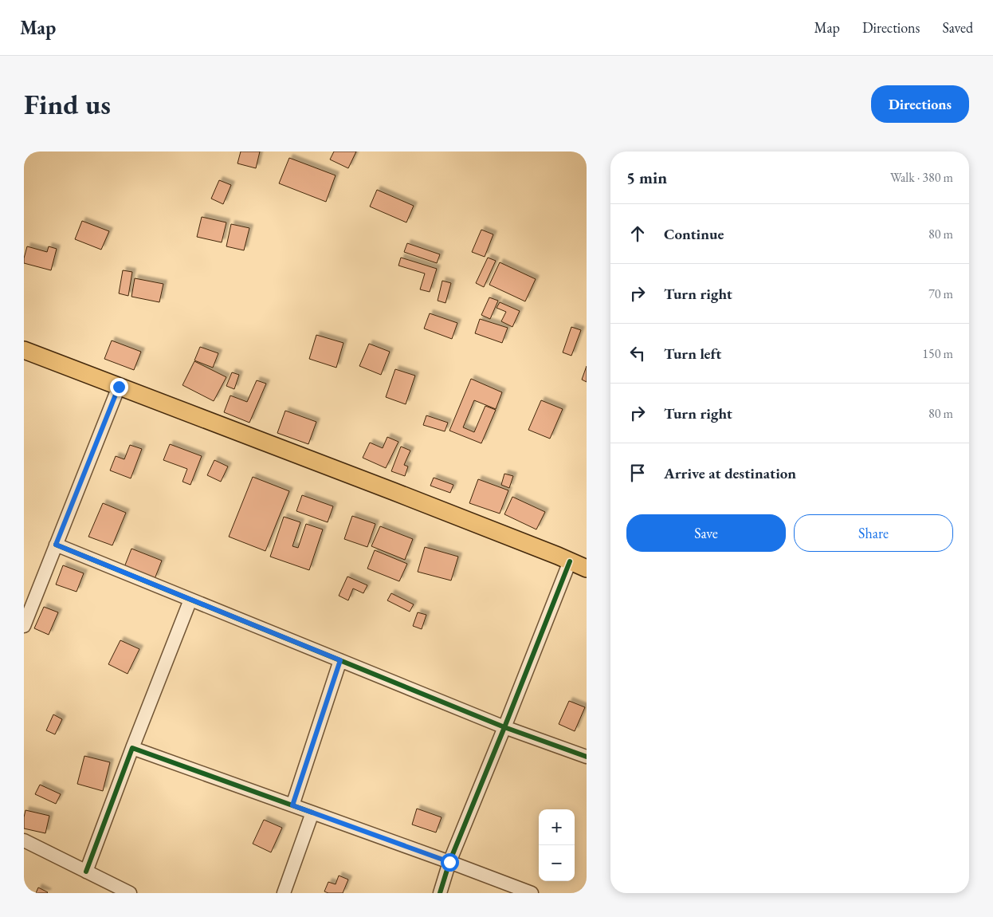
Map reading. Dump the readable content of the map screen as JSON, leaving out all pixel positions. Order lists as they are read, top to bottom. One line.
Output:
{"page":{"header":"Map","nav":["Map","Directions","Saved"],"buttons":["Directions",["Save","Share"]],"title":"Find us","heading":["5 min","Walk · 380 m"],"list":[["Continue","80 m"],["Turn right","70 m"],["Turn left","150 m"],["Turn right","80 m"],"Arrive at destination"],"map_buttons":["+","−"]}}
